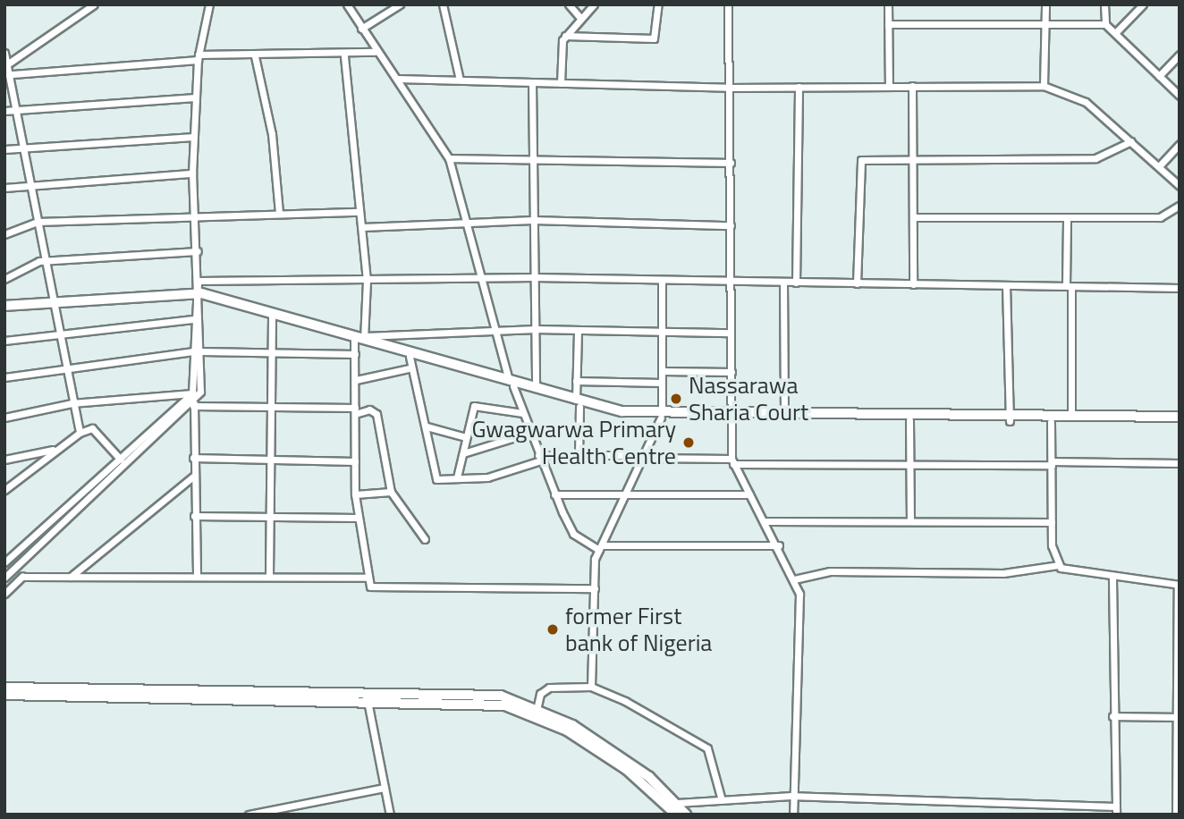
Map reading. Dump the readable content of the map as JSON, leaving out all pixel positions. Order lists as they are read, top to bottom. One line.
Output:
{"places":["Nassarawa Sharia Court","Gwagwarwa Primary Health Centre","former First bank of Nigeria"]}
